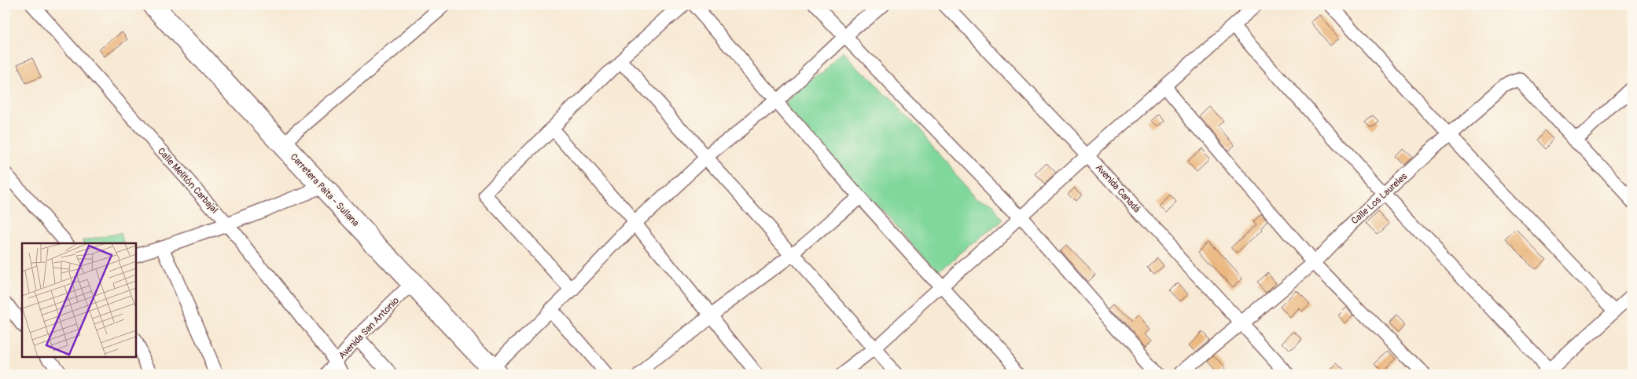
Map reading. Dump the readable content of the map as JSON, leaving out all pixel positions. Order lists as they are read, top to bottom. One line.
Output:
{"streets":{"main road":["Carretera Paita - Sullana"],"street":["Calle Melitón Carbajal","Avenida Canadá","Calle Los Laureles","Avenida San Antonio"]},"crossings":[["Calle Melitón Carbajal","Avenida San Antonio"],["Avenida Canadá","Calle Los Laureles"],["Carretera Paita - Sullana","Avenida San Antonio"]]}
